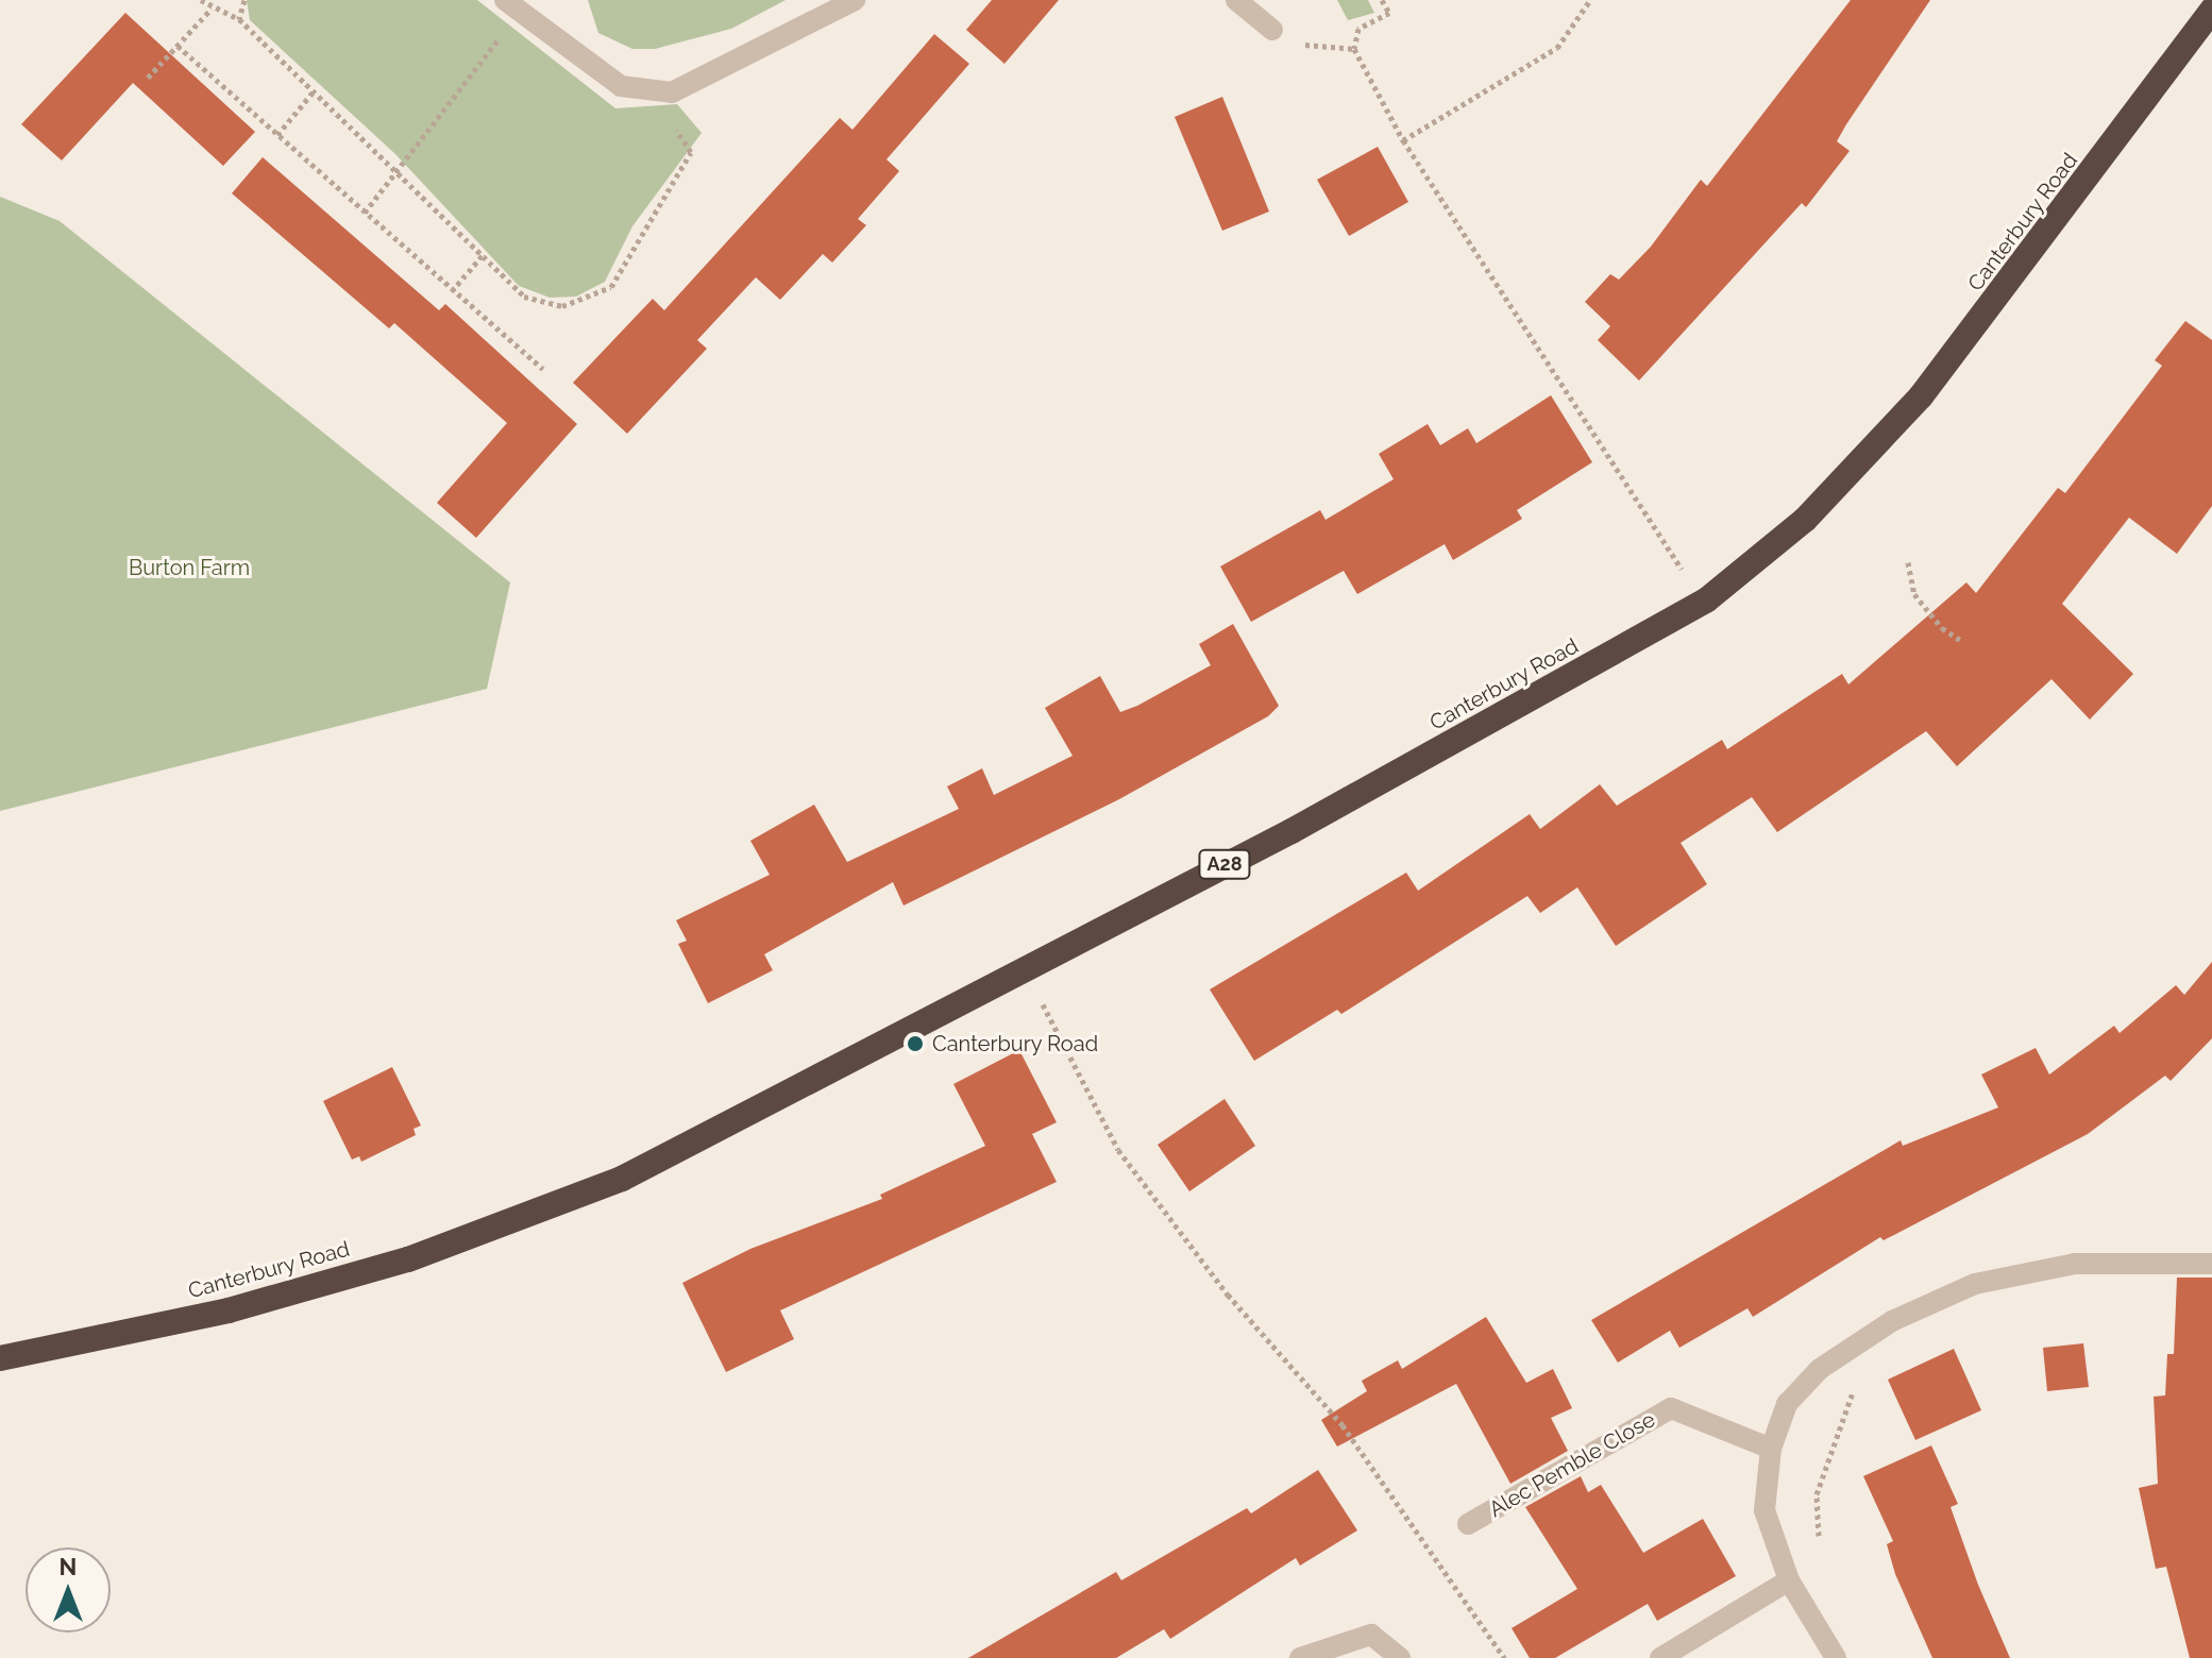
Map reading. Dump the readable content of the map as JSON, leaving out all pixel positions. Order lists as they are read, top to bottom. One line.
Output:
{"streets":{"highway":["Canterbury Road","A28"],"street":["Alec Pemble Close"]},"parks":["Burton Farm"],"places":["Canterbury Road"],"north":"top"}
